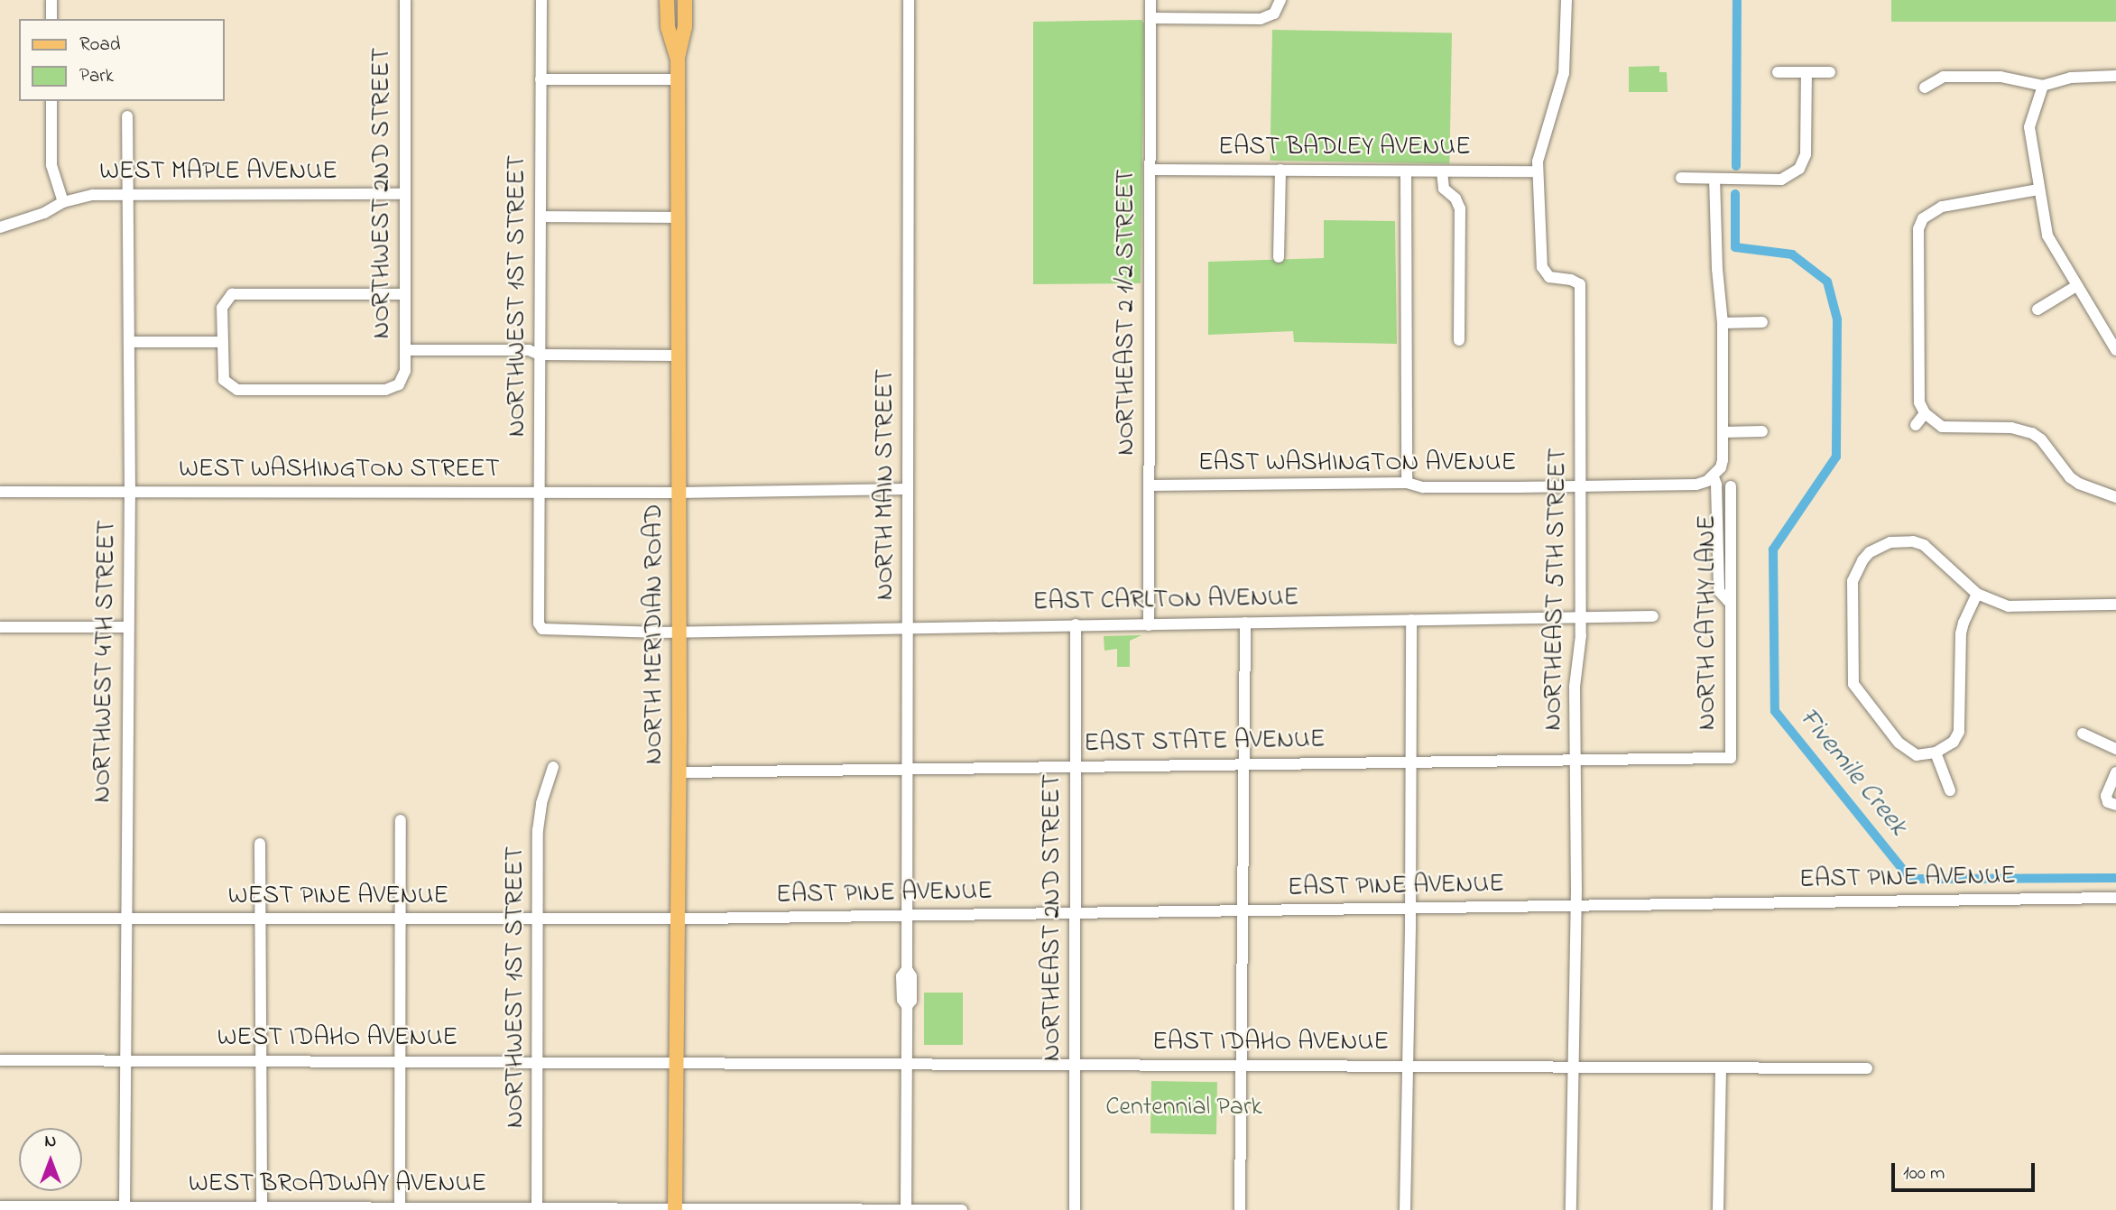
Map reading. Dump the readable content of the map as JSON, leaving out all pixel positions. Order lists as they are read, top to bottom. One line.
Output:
{"streets":{"main road":["NORTH MERIDIAN ROAD"],"street":["EAST BADLEY AVENUE","WEST MAPLE AVENUE","NORTHWEST 2ND STREET","NORTHWEST 1ST STREET","NORTHEAST 2 1/2 STREET","EAST WASHINGTON AVENUE","WEST WASHINGTON STREET","NORTH MAIN STREET","NORTHEAST 5TH STREET","EAST CARLTON AVENUE","NORTH CATHY LANE","NORTHWEST 4TH STREET","EAST STATE AVENUE","EAST PINE AVENUE","WEST PINE AVENUE","NORTHEAST 2ND STREET","WEST IDAHO AVENUE","EAST IDAHO AVENUE","WEST BROADWAY AVENUE"]},"crossings":[["EAST BADLEY AVENUE","NORTHEAST 2 1/2 STREET"],["EAST BADLEY AVENUE","NORTHEAST 5TH STREET"],["WEST MAPLE AVENUE","NORTHWEST 2ND STREET"],["WEST MAPLE AVENUE","NORTHWEST 4TH STREET"],["NORTHWEST 1ST STREET","WEST WASHINGTON STREET"],["NORTHWEST 1ST STREET","EAST CARLTON AVENUE"],["NORTHWEST 1ST STREET","WEST PINE AVENUE"],["NORTHWEST 1ST STREET","WEST IDAHO AVENUE"],["NORTHWEST 1ST STREET","WEST BROADWAY AVENUE"],["NORTHEAST 2 1/2 STREET","EAST WASHINGTON AVENUE"],["NORTHEAST 2 1/2 STREET","EAST CARLTON AVENUE"],["EAST WASHINGTON AVENUE","NORTHEAST 5TH STREET"],["WEST WASHINGTON STREET","NORTH MERIDIAN ROAD"],["WEST WASHINGTON STREET","NORTHWEST 4TH STREET"],["NORTH MAIN STREET","EAST CARLTON AVENUE"],["NORTH MAIN STREET","EAST STATE AVENUE"],["NORTH MAIN STREET","EAST PINE AVENUE"],["NORTH MAIN STREET","EAST IDAHO AVENUE"],["NORTH MAIN STREET","WEST BROADWAY AVENUE"],["NORTHEAST 5TH STREET","EAST CARLTON AVENUE"],["NORTHEAST 5TH STREET","EAST STATE AVENUE"],["NORTHEAST 5TH STREET","EAST PINE AVENUE"],["NORTHEAST 5TH STREET","EAST IDAHO AVENUE"],["EAST CARLTON AVENUE","NORTH MERIDIAN ROAD"],["EAST CARLTON AVENUE","NORTHEAST 2ND STREET"],["NORTH CATHY LANE","EAST STATE AVENUE"],["NORTH MERIDIAN ROAD","EAST STATE AVENUE"],["NORTH MERIDIAN ROAD","EAST PINE AVENUE"],["NORTH MERIDIAN ROAD","WEST PINE AVENUE"],["NORTH MERIDIAN ROAD","WEST IDAHO AVENUE"],["NORTH MERIDIAN ROAD","EAST IDAHO AVENUE"],["NORTH MERIDIAN ROAD","WEST BROADWAY AVENUE"],["NORTHWEST 4TH STREET","WEST PINE AVENUE"],["NORTHWEST 4TH STREET","WEST IDAHO AVENUE"],["NORTHWEST 4TH STREET","WEST BROADWAY AVENUE"],["EAST STATE AVENUE","NORTHEAST 2ND STREET"],["EAST PINE AVENUE","WEST PINE AVENUE"],["EAST PINE AVENUE","NORTHEAST 2ND STREET"],["NORTHEAST 2ND STREET","EAST IDAHO AVENUE"],["WEST IDAHO AVENUE","EAST IDAHO AVENUE"]],"water":["Fivemile Creek"],"parks":["Centennial Park"],"legend":["Road","Park"],"scale_bar":"100 m","north":"top"}
